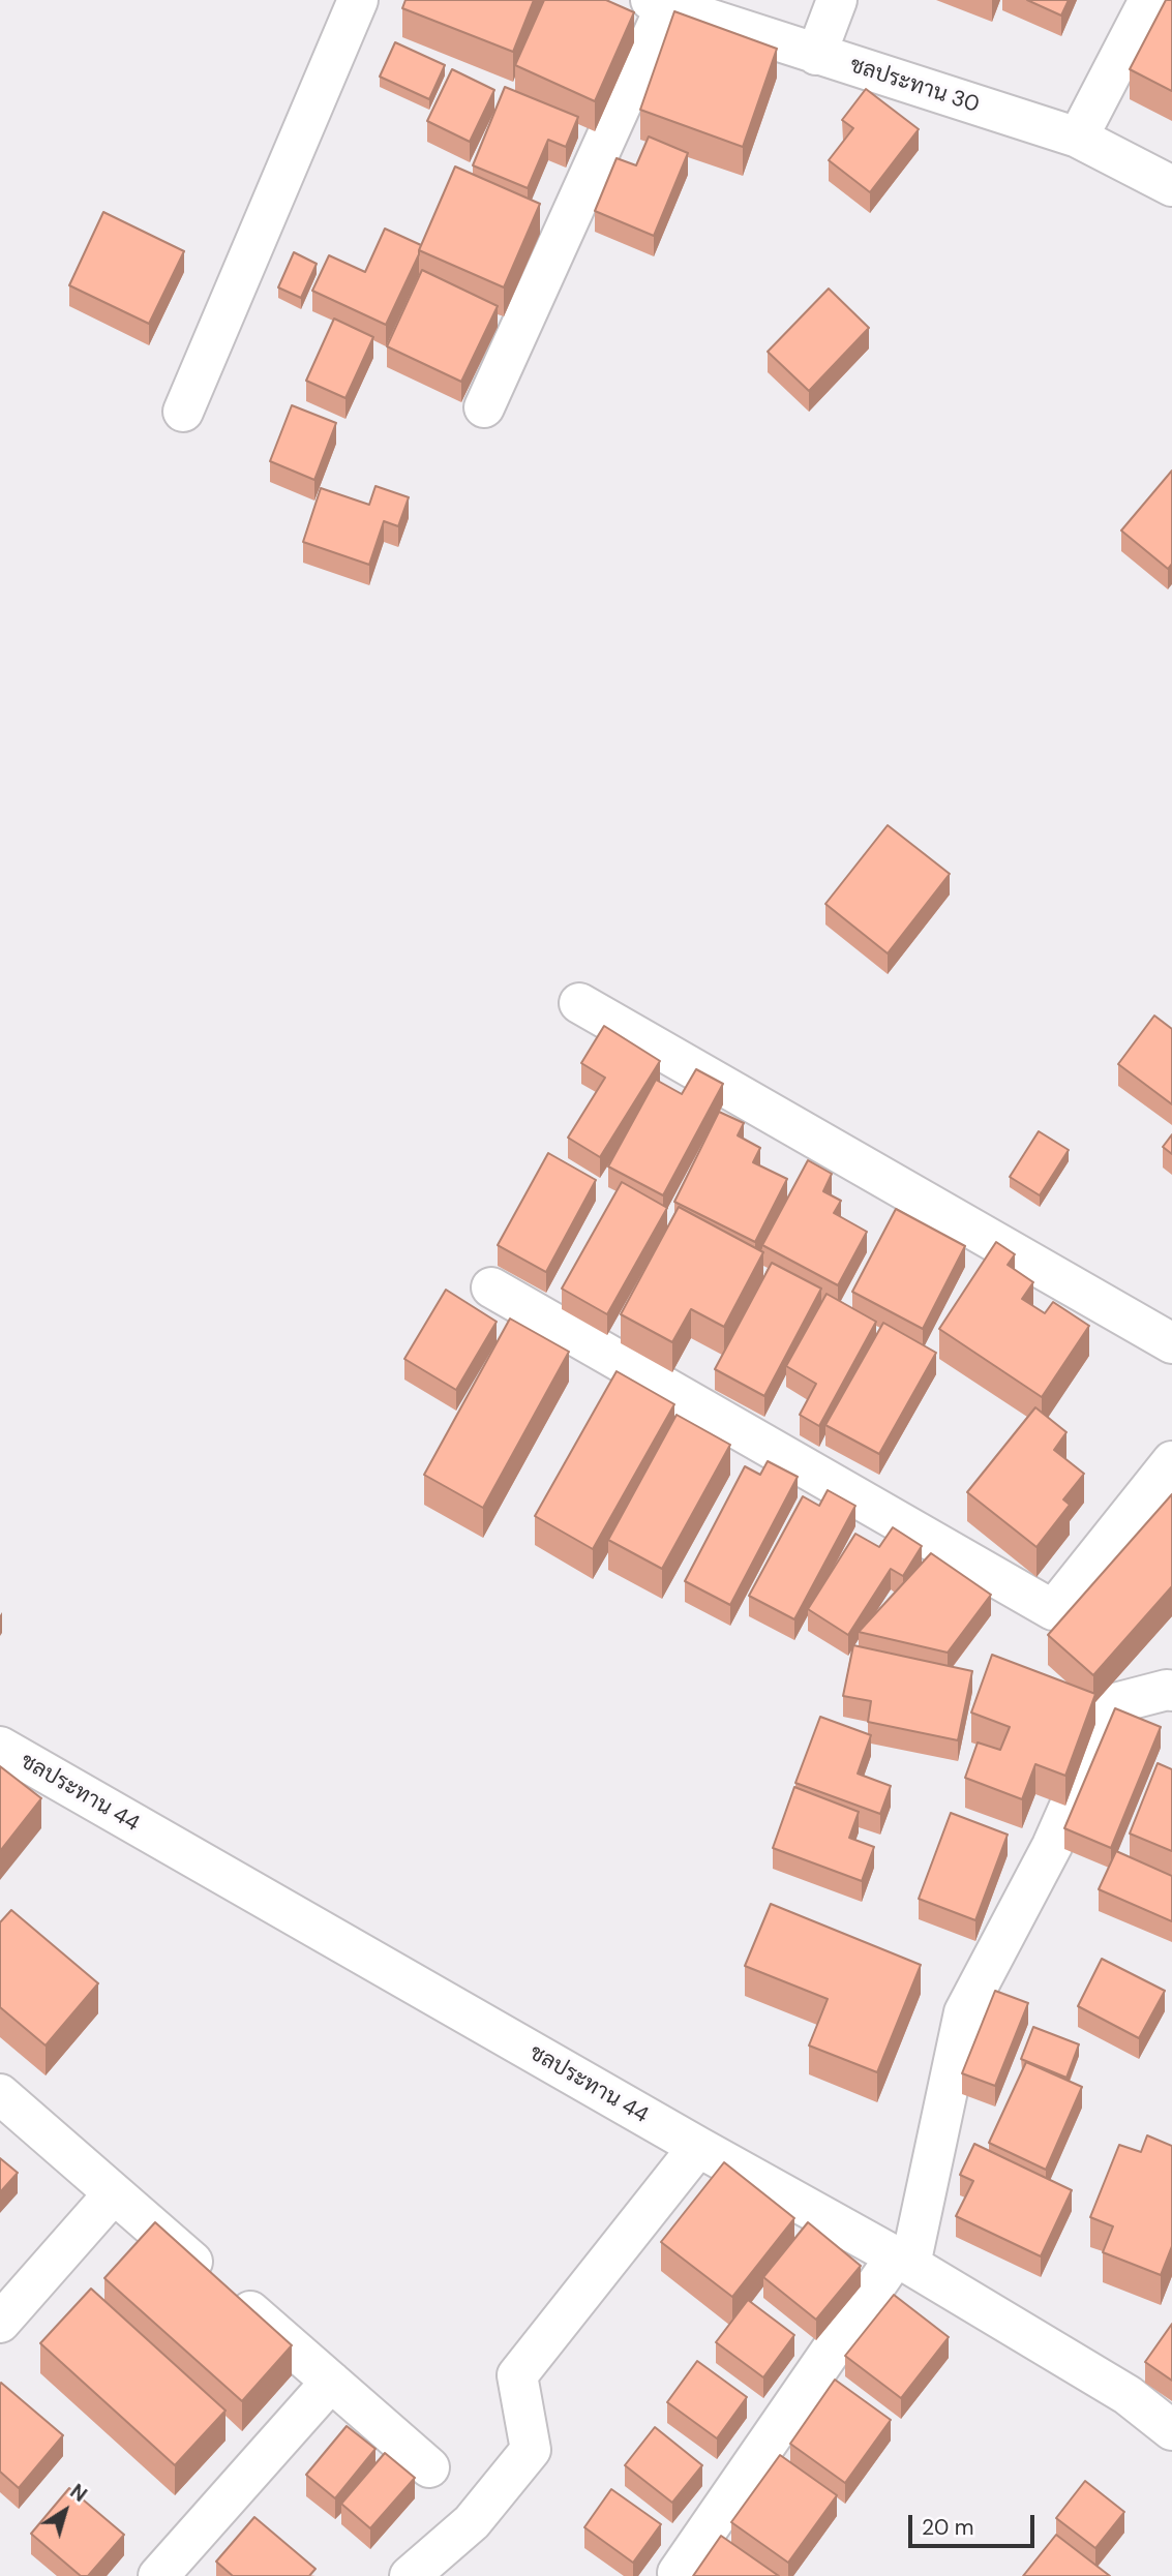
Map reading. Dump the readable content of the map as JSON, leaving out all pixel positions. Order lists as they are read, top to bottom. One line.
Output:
{"streets":{"street":["ชลประทาน 30","ชลประทาน 44"]},"scale_bar":"20 m","north":"top right"}
